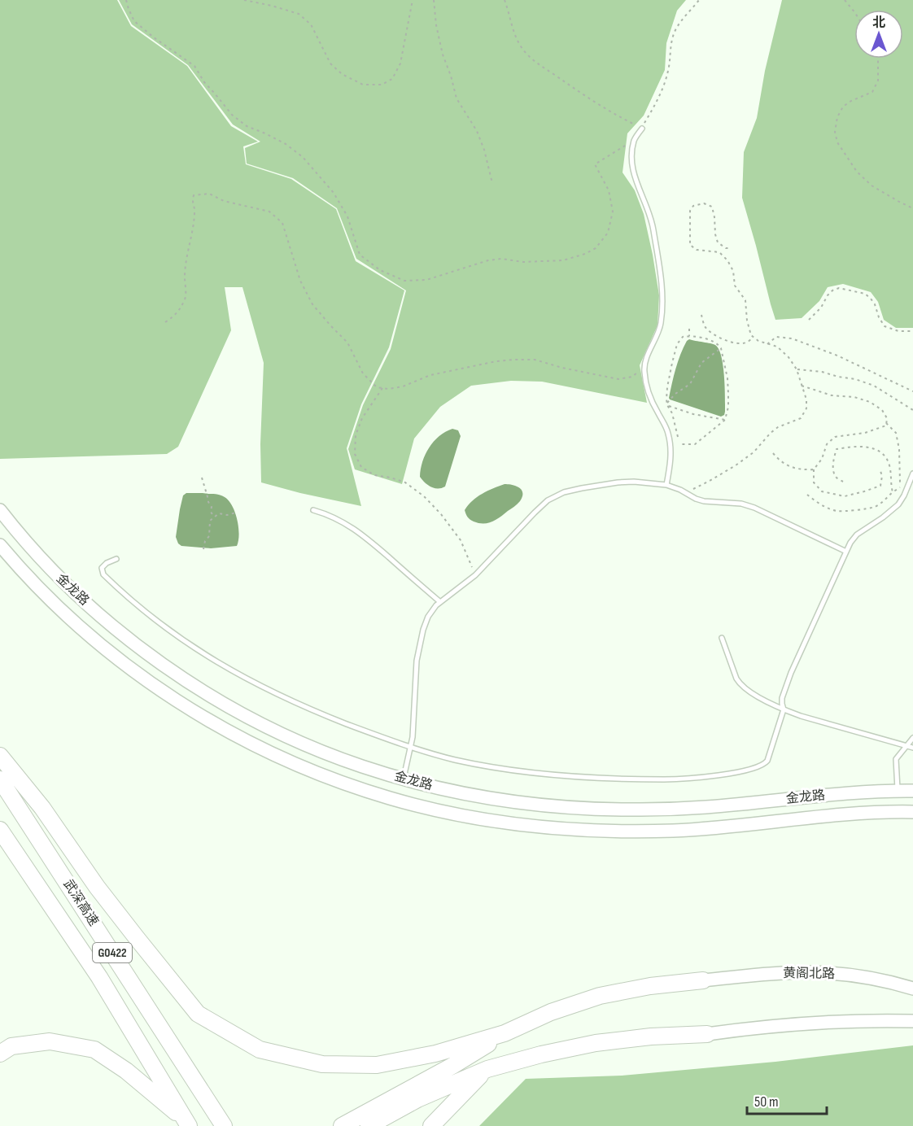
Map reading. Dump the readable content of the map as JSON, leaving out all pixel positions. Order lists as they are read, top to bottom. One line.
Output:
{"streets":{"highway":["武深高速","G0422"],"street":["金龙路","黄阁北路"]},"scale_bar":"50 m","north":"top"}
